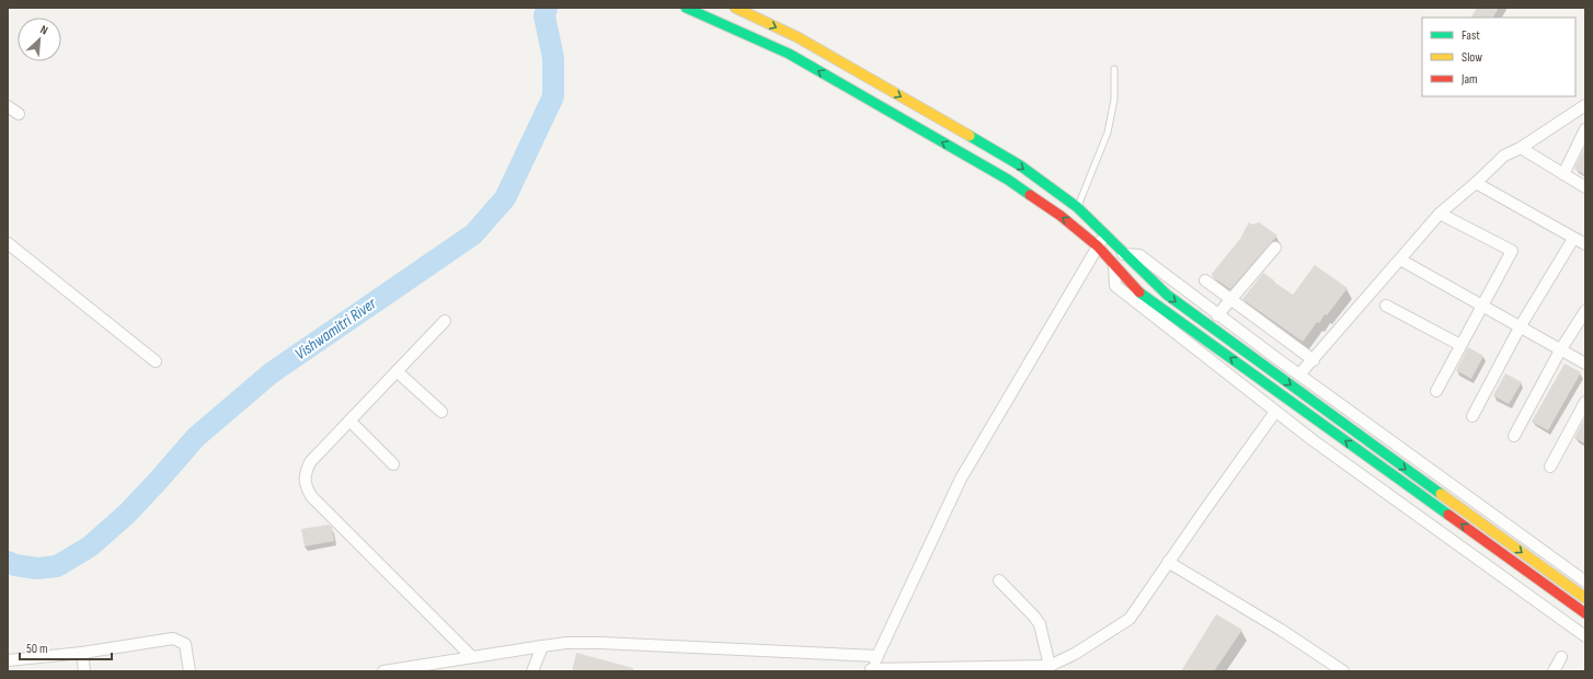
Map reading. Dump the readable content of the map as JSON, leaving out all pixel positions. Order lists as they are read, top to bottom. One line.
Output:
{"water":["Vishwamitri River"],"legend":["Fast","Slow","Jam"],"scale_bar":"50 m","north":"top right"}
